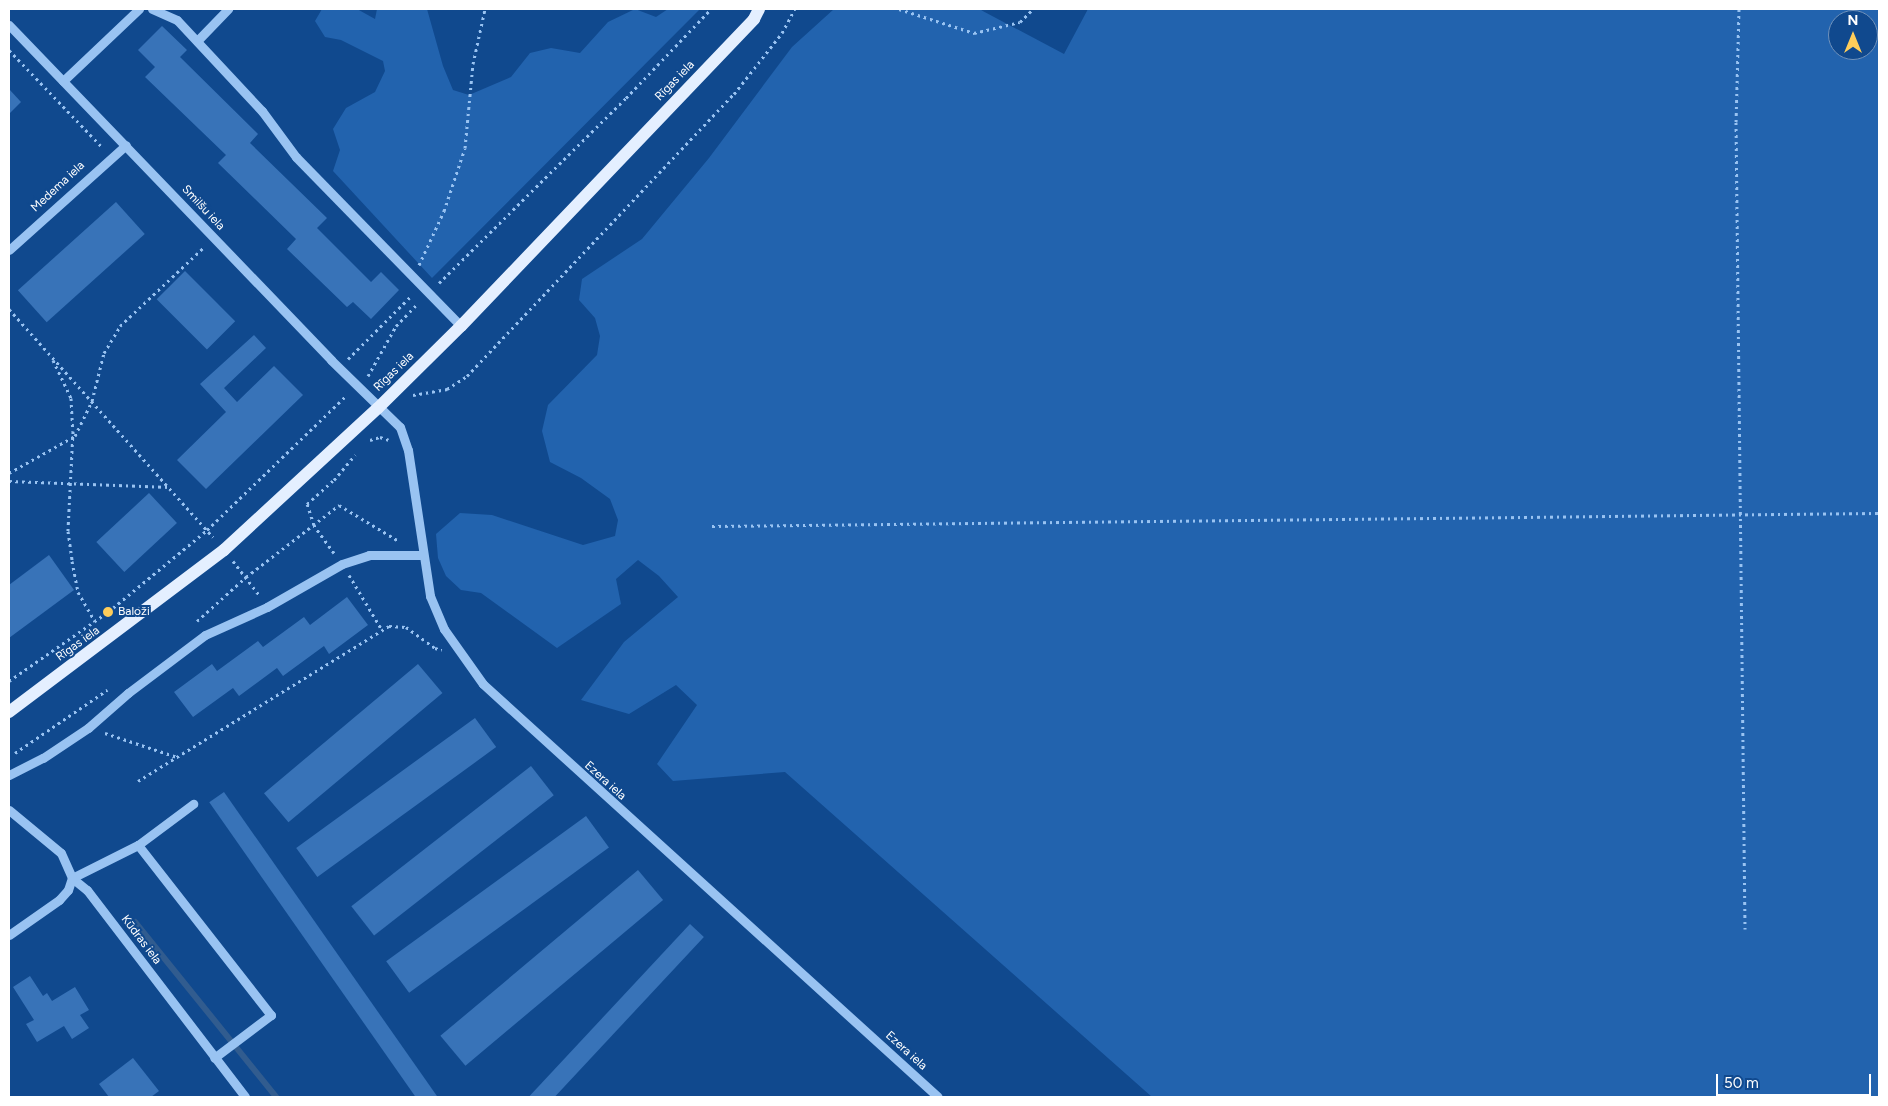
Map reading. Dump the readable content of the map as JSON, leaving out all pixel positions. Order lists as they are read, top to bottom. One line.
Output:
{"streets":{"main road":["Rīgas iela"],"street":["Medema iela","Smilšu iela","Ezera iela","Kūdras iela"]},"crossings":[["Rīgas iela","Smilšu iela"],["Rīgas iela","Ezera iela"],["Medema iela","Smilšu iela"],["Smilšu iela","Ezera iela"]],"places":["Baloži"],"scale_bar":"50 m","north":"top"}
